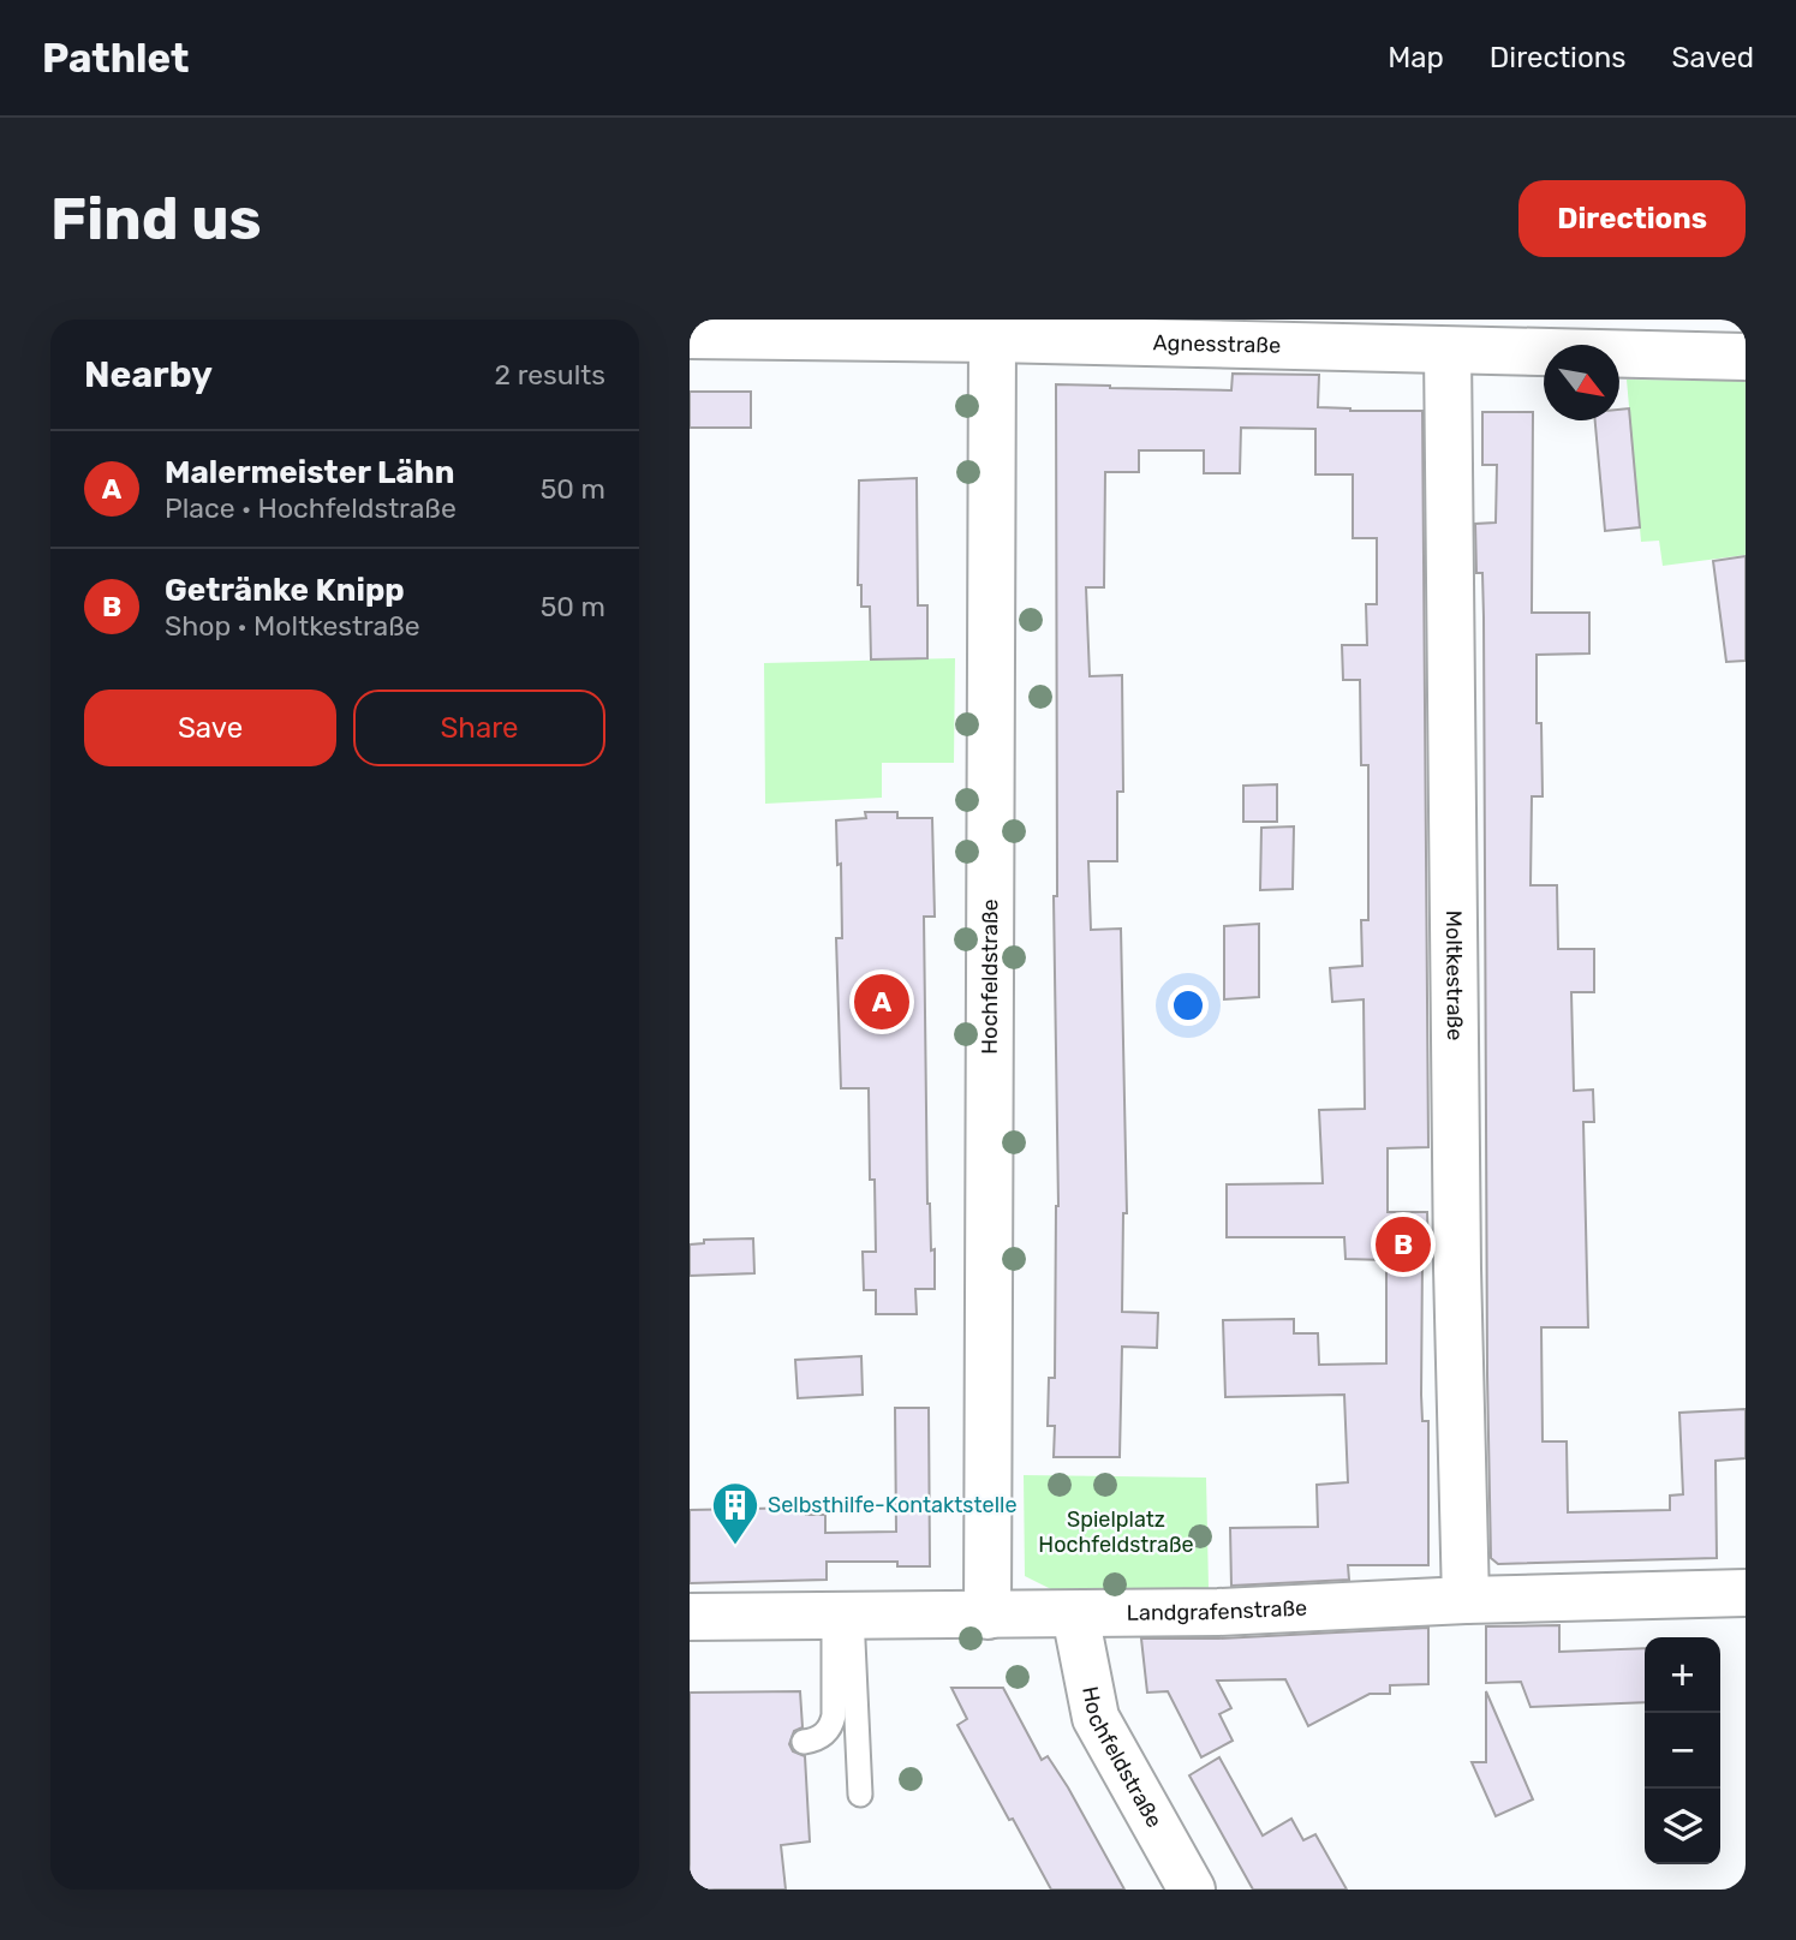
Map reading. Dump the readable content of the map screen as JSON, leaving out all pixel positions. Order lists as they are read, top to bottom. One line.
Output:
{"streets":{"street":["Agnesstraße","Moltkestraße","Hochfeldstraße","Landgrafenstraße"]},"crossings":[["Agnesstraße","Moltkestraße"],["Agnesstraße","Hochfeldstraße"],["Moltkestraße","Landgrafenstraße"],["Hochfeldstraße","Landgrafenstraße"]],"parks":["Spielplatz Hochfeldstraße"],"places":{"building":["Selbsthilfe-Kontaktstelle"]},"north":"bottom right","page":{"header":"Pathlet","nav":["Map","Directions","Saved"],"buttons":["Directions",["Save","Share"]],"title":"Find us","heading":["Nearby","2 results"],"list":[{"mark":"A","name":"Malermeister Lähn","note":"Place · Hochfeldstraße","value":"50 m"},{"mark":"B","name":"Getränke Knipp","note":"Shop · Moltkestraße","value":"50 m"}],"pins":["A","B"],"map_buttons":["+","−"]}}
